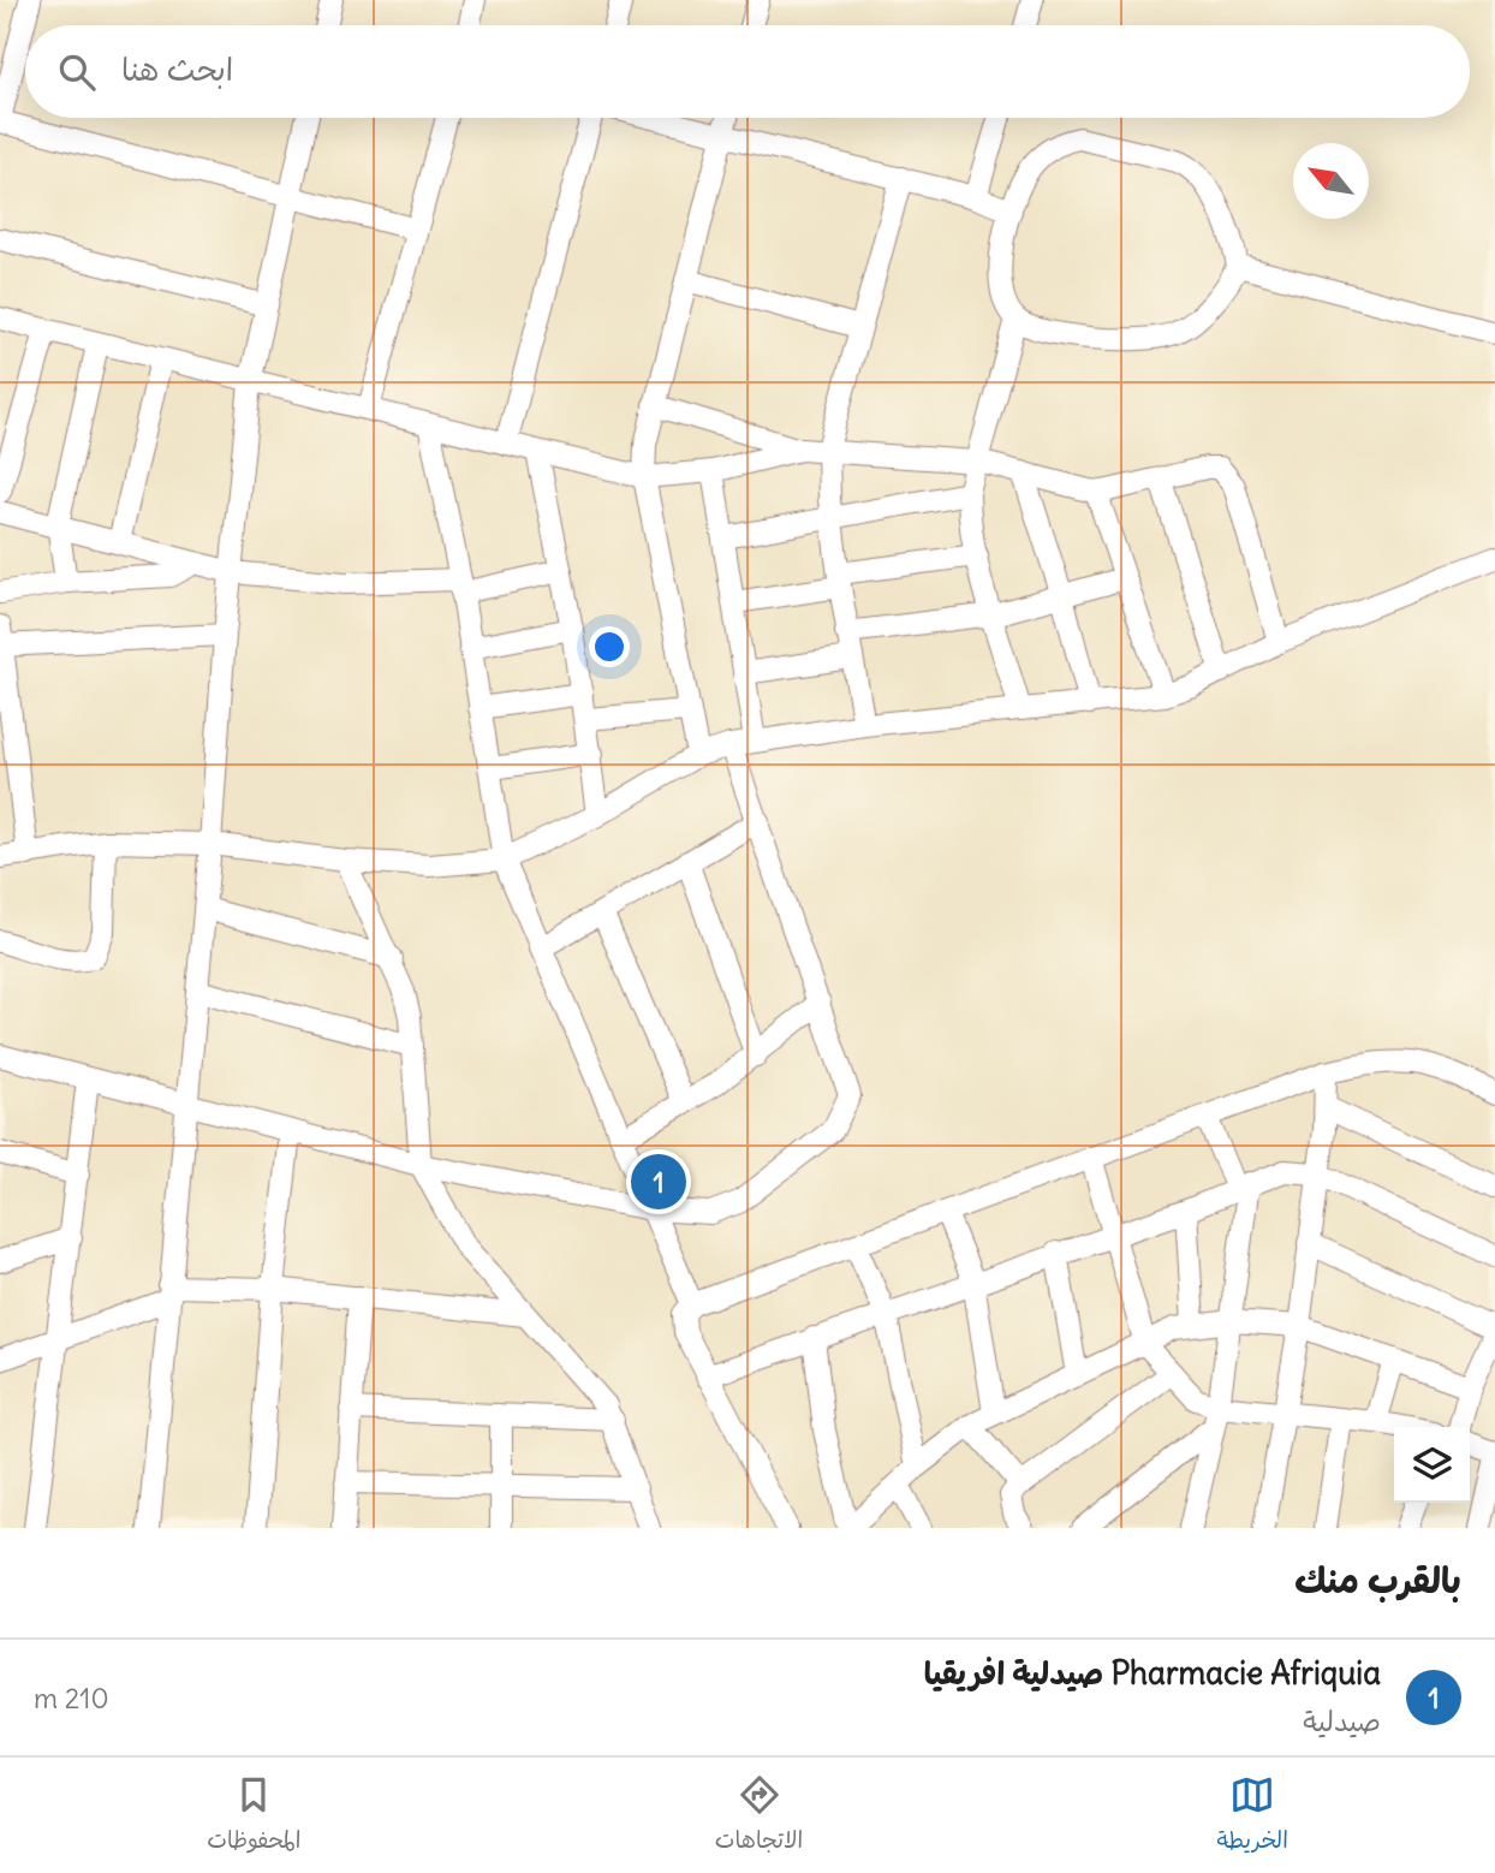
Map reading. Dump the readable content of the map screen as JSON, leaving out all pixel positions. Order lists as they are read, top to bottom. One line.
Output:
{"north":"top left","page":{"search":"ابحث هنا","pins":"1","heading":"بالقرب منك","list":[{"mark":"1","name":"Pharmacie Afriquia صيدلية افريقيا","note":"صيدلية","value":"210 m"}],"nav":["الخريطة","الاتجاهات","المحفوظات"]}}
